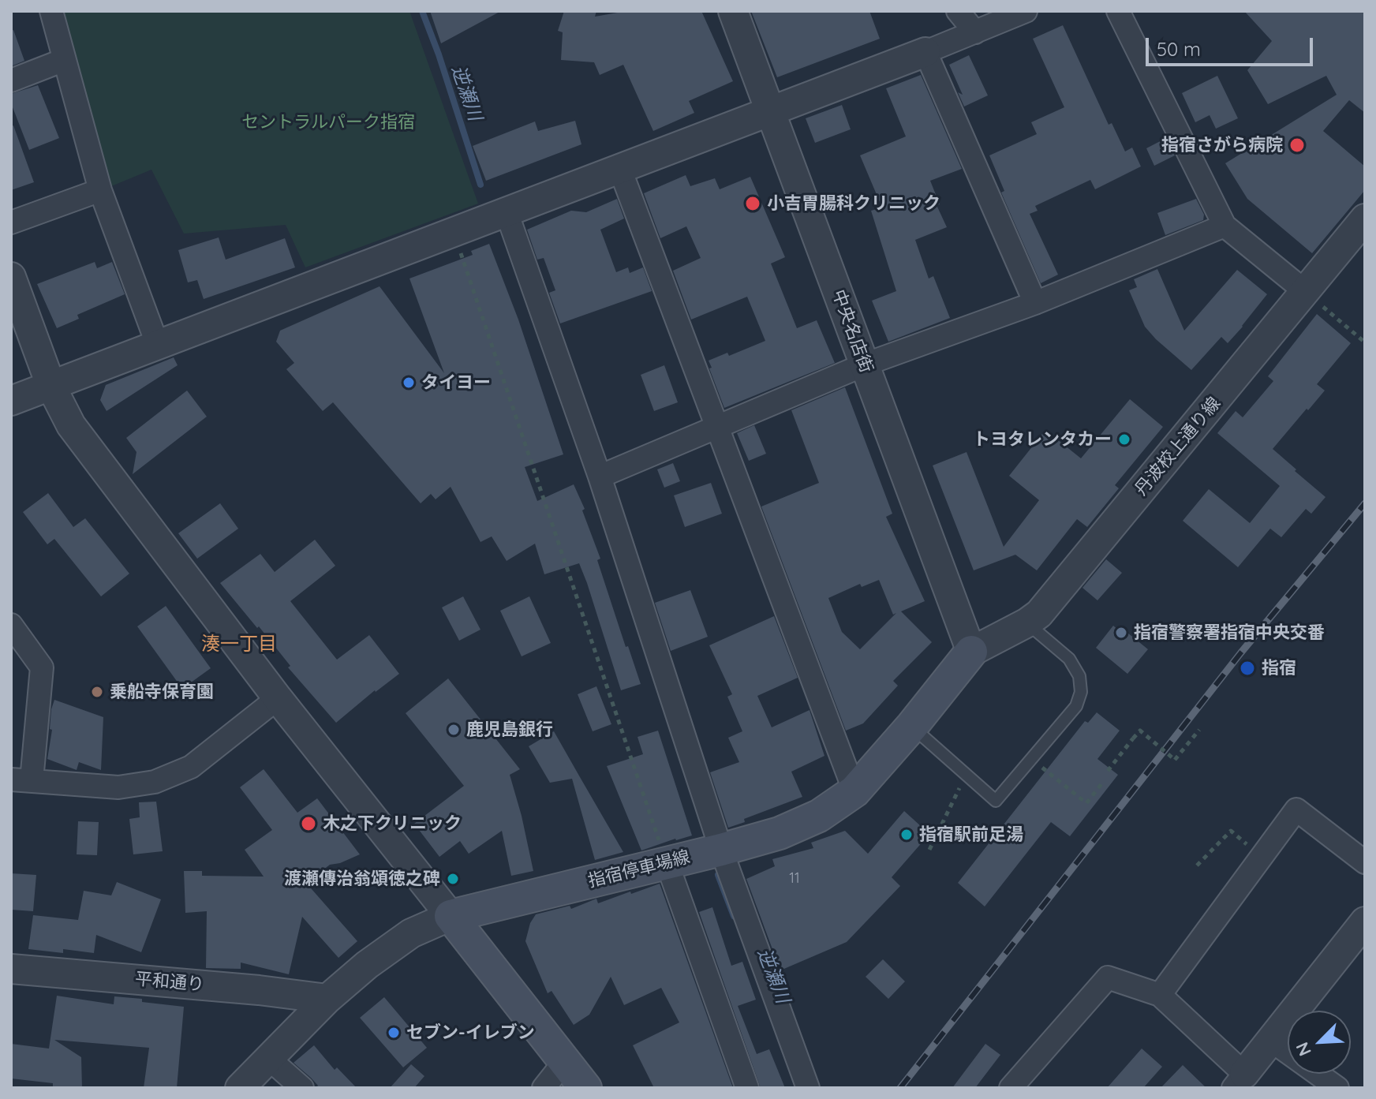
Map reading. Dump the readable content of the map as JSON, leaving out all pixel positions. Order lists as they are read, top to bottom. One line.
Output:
{"streets":{"main road":["指宿停車場線"],"street":["中央名店街","丹波校上通り線","平和通り"]},"crossings":[["中央名店街","丹波校上通り線"],["中央名店街","指宿停車場線"],["丹波校上通り線","指宿停車場線"]],"districts":["湊一丁目"],"water":["逆瀬川"],"parks":["セントラルパーク指宿"],"places":["指宿さがら病院","小吉胃腸科クリニック","タイヨー","トヨタレンタカー","指宿警察署指宿中央交番","指宿","乗船寺保育園","鹿児島銀行","木之下クリニック","指宿駅前足湯","渡瀬傳治翁頌徳之碑","セブン-イレブン"],"house_numbers":["11"],"scale_bar":"50 m","north":"bottom left"}
